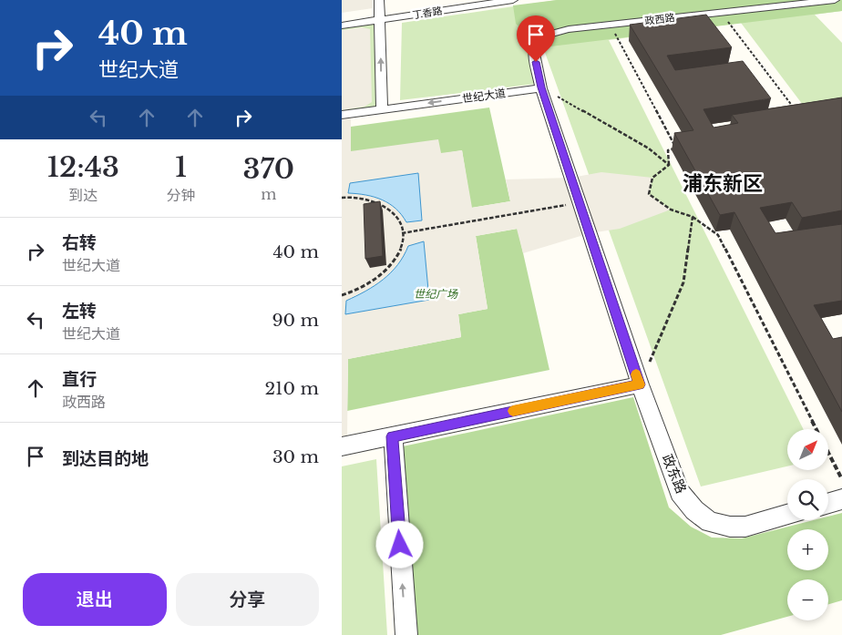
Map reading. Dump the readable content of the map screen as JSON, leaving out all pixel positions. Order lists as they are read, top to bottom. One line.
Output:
{"streets":{"street":["丁香路","政西路","世纪大道","政东路"]},"crossings":[["政西路","世纪大道"]],"one_way":["世纪大道"],"districts":["浦东新区"],"parks":["世纪广场"],"north":"top right","page":{"turn":["40 m","世纪大道"],"eta":["12:43","到达","1","分钟","370","m"],"list":[{"name":"右转","note":"世纪大道","value":"40 m"},{"name":"左转","note":"世纪大道","value":"90 m"},{"name":"直行","note":"政西路","value":"210 m"},{"name":"到达目的地","value":"30 m"}],"map_buttons":["+","−"],"buttons":["退出","分享"]}}
